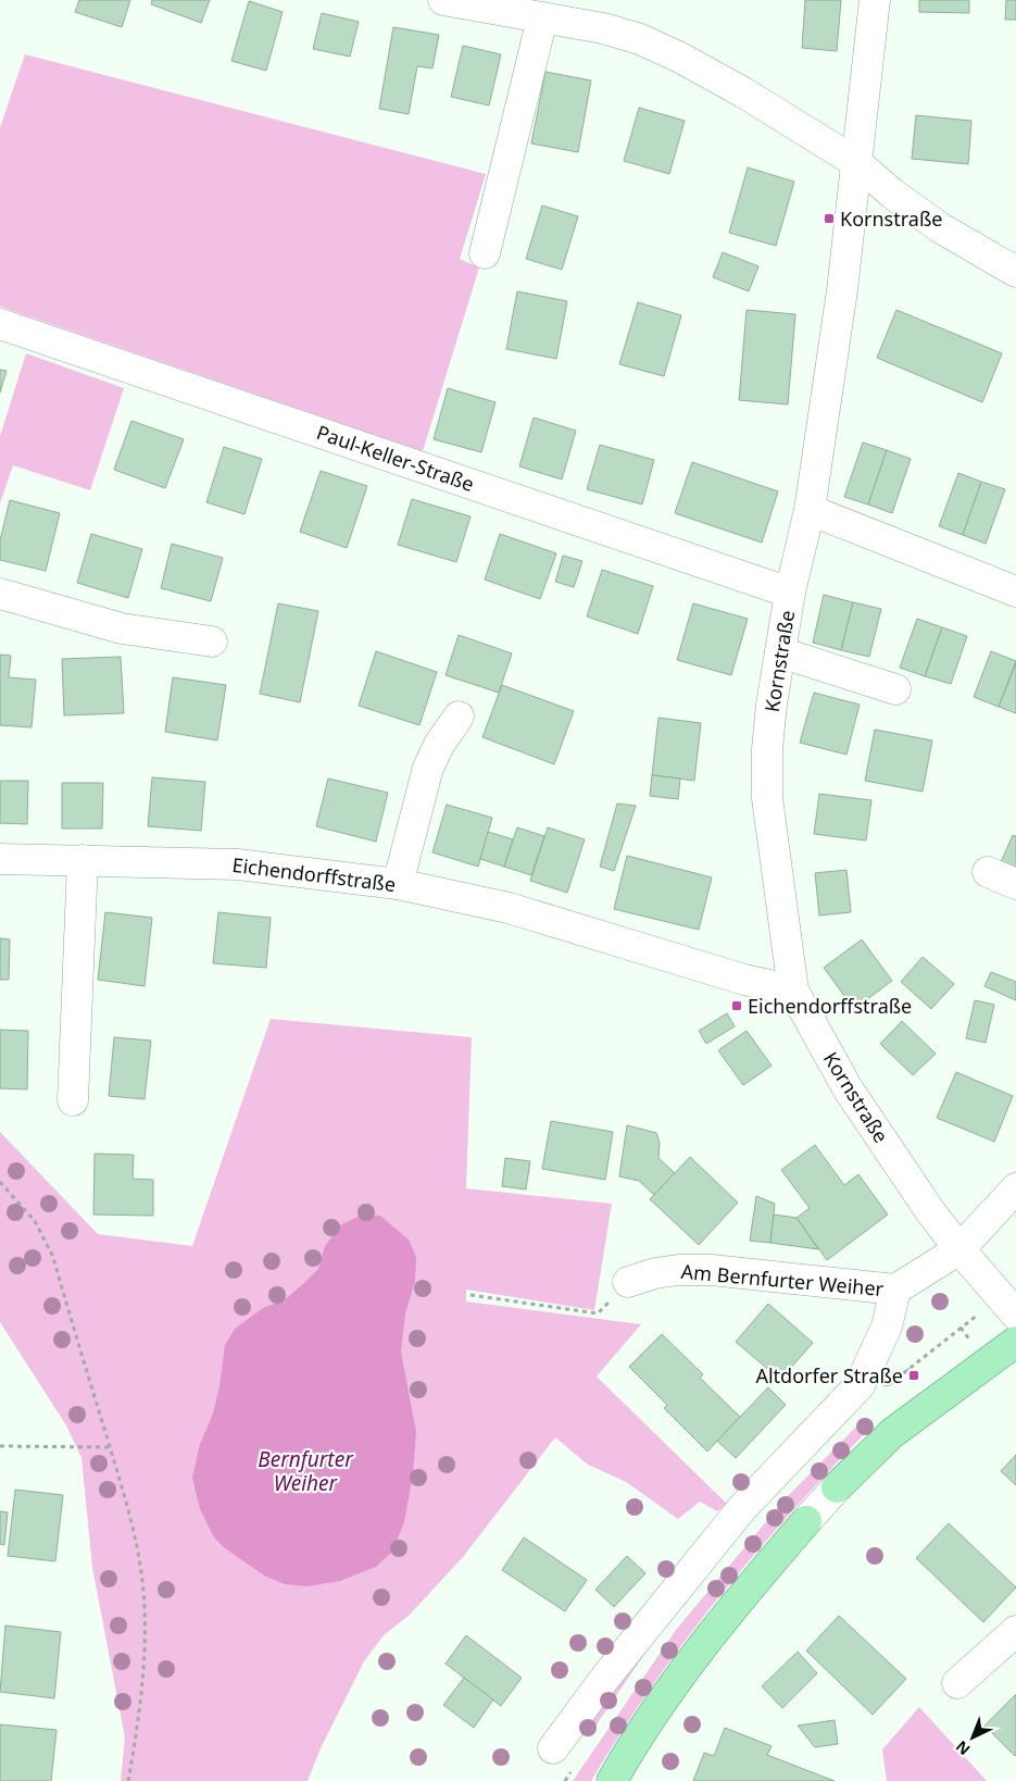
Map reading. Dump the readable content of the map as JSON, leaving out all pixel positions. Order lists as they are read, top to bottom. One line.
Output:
{"streets":{"street":["Paul-Keller-Straße","Kornstraße","Eichendorffstraße","Am Bernfurter Weiher"]},"crossings":[["Paul-Keller-Straße","Kornstraße"],["Kornstraße","Eichendorffstraße"],["Kornstraße","Am Bernfurter Weiher"]],"water":["Bernfurter Weiher"],"places":{"transit":["Kornstraße","Eichendorffstraße","Altdorfer Straße"]},"north":"bottom left"}
